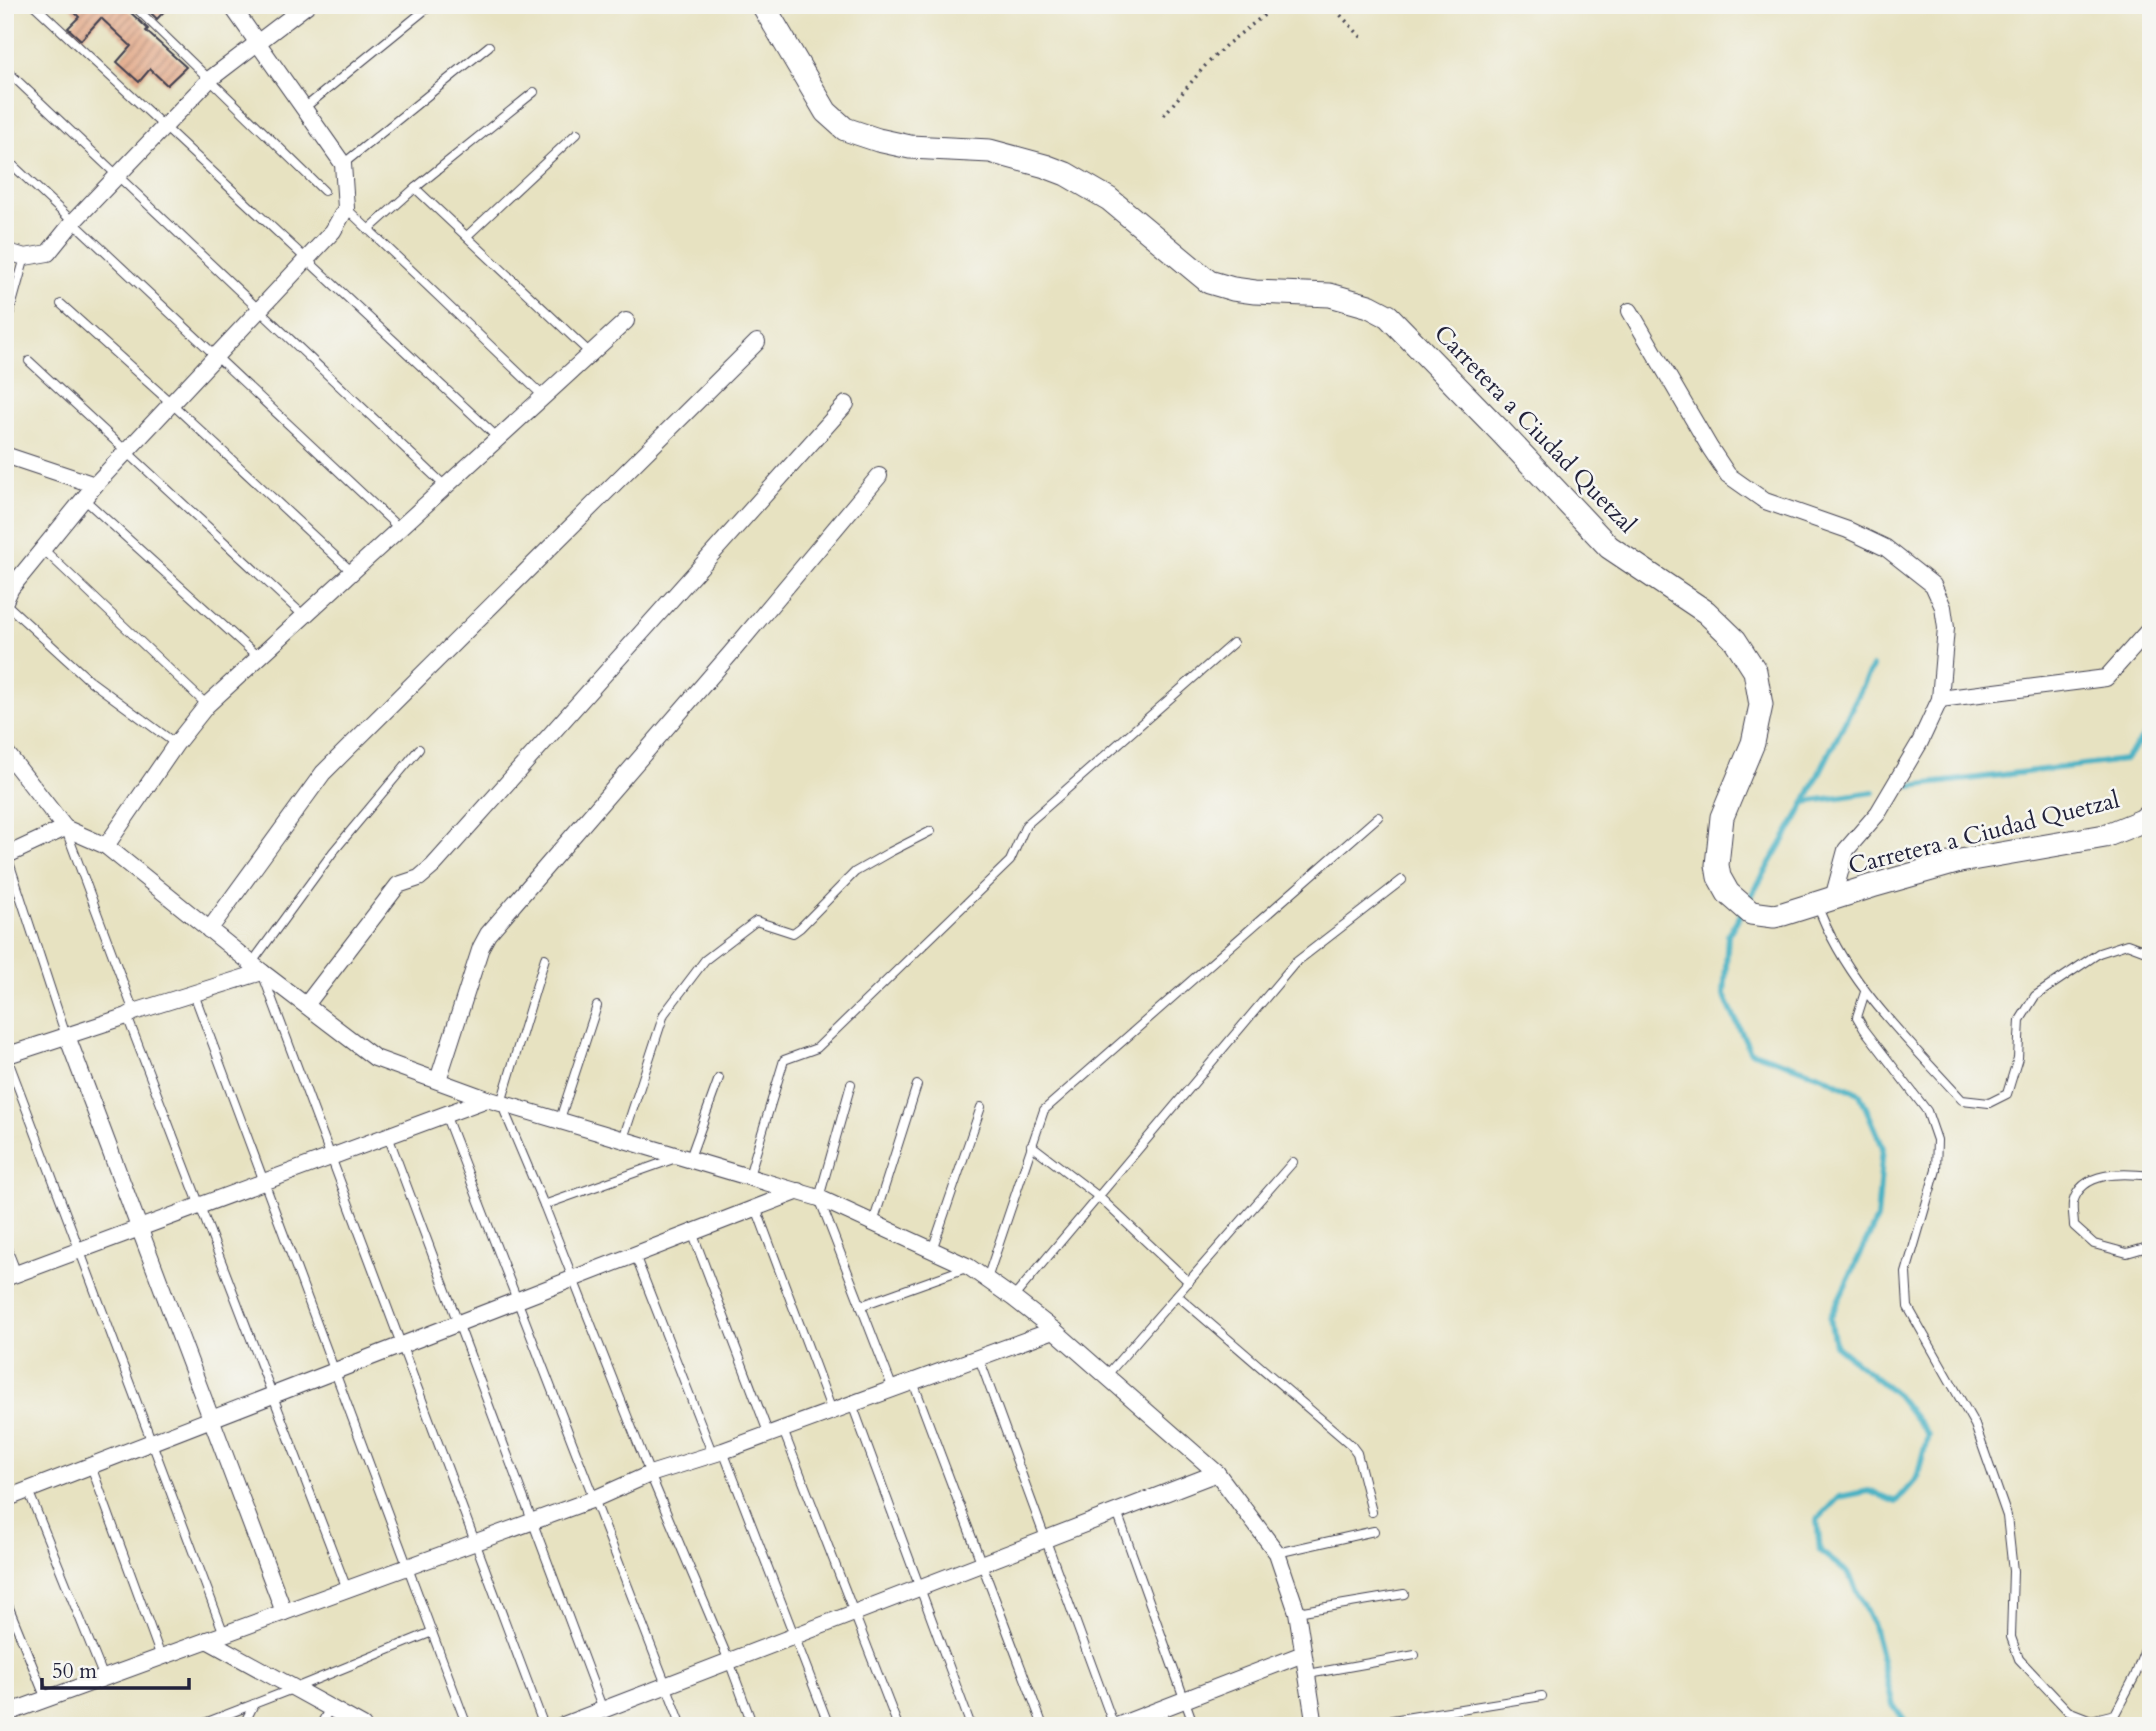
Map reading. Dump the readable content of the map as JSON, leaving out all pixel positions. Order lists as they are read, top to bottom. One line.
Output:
{"streets":{"main road":["Carretera a Ciudad Quetzal"]},"scale_bar":"50 m"}
